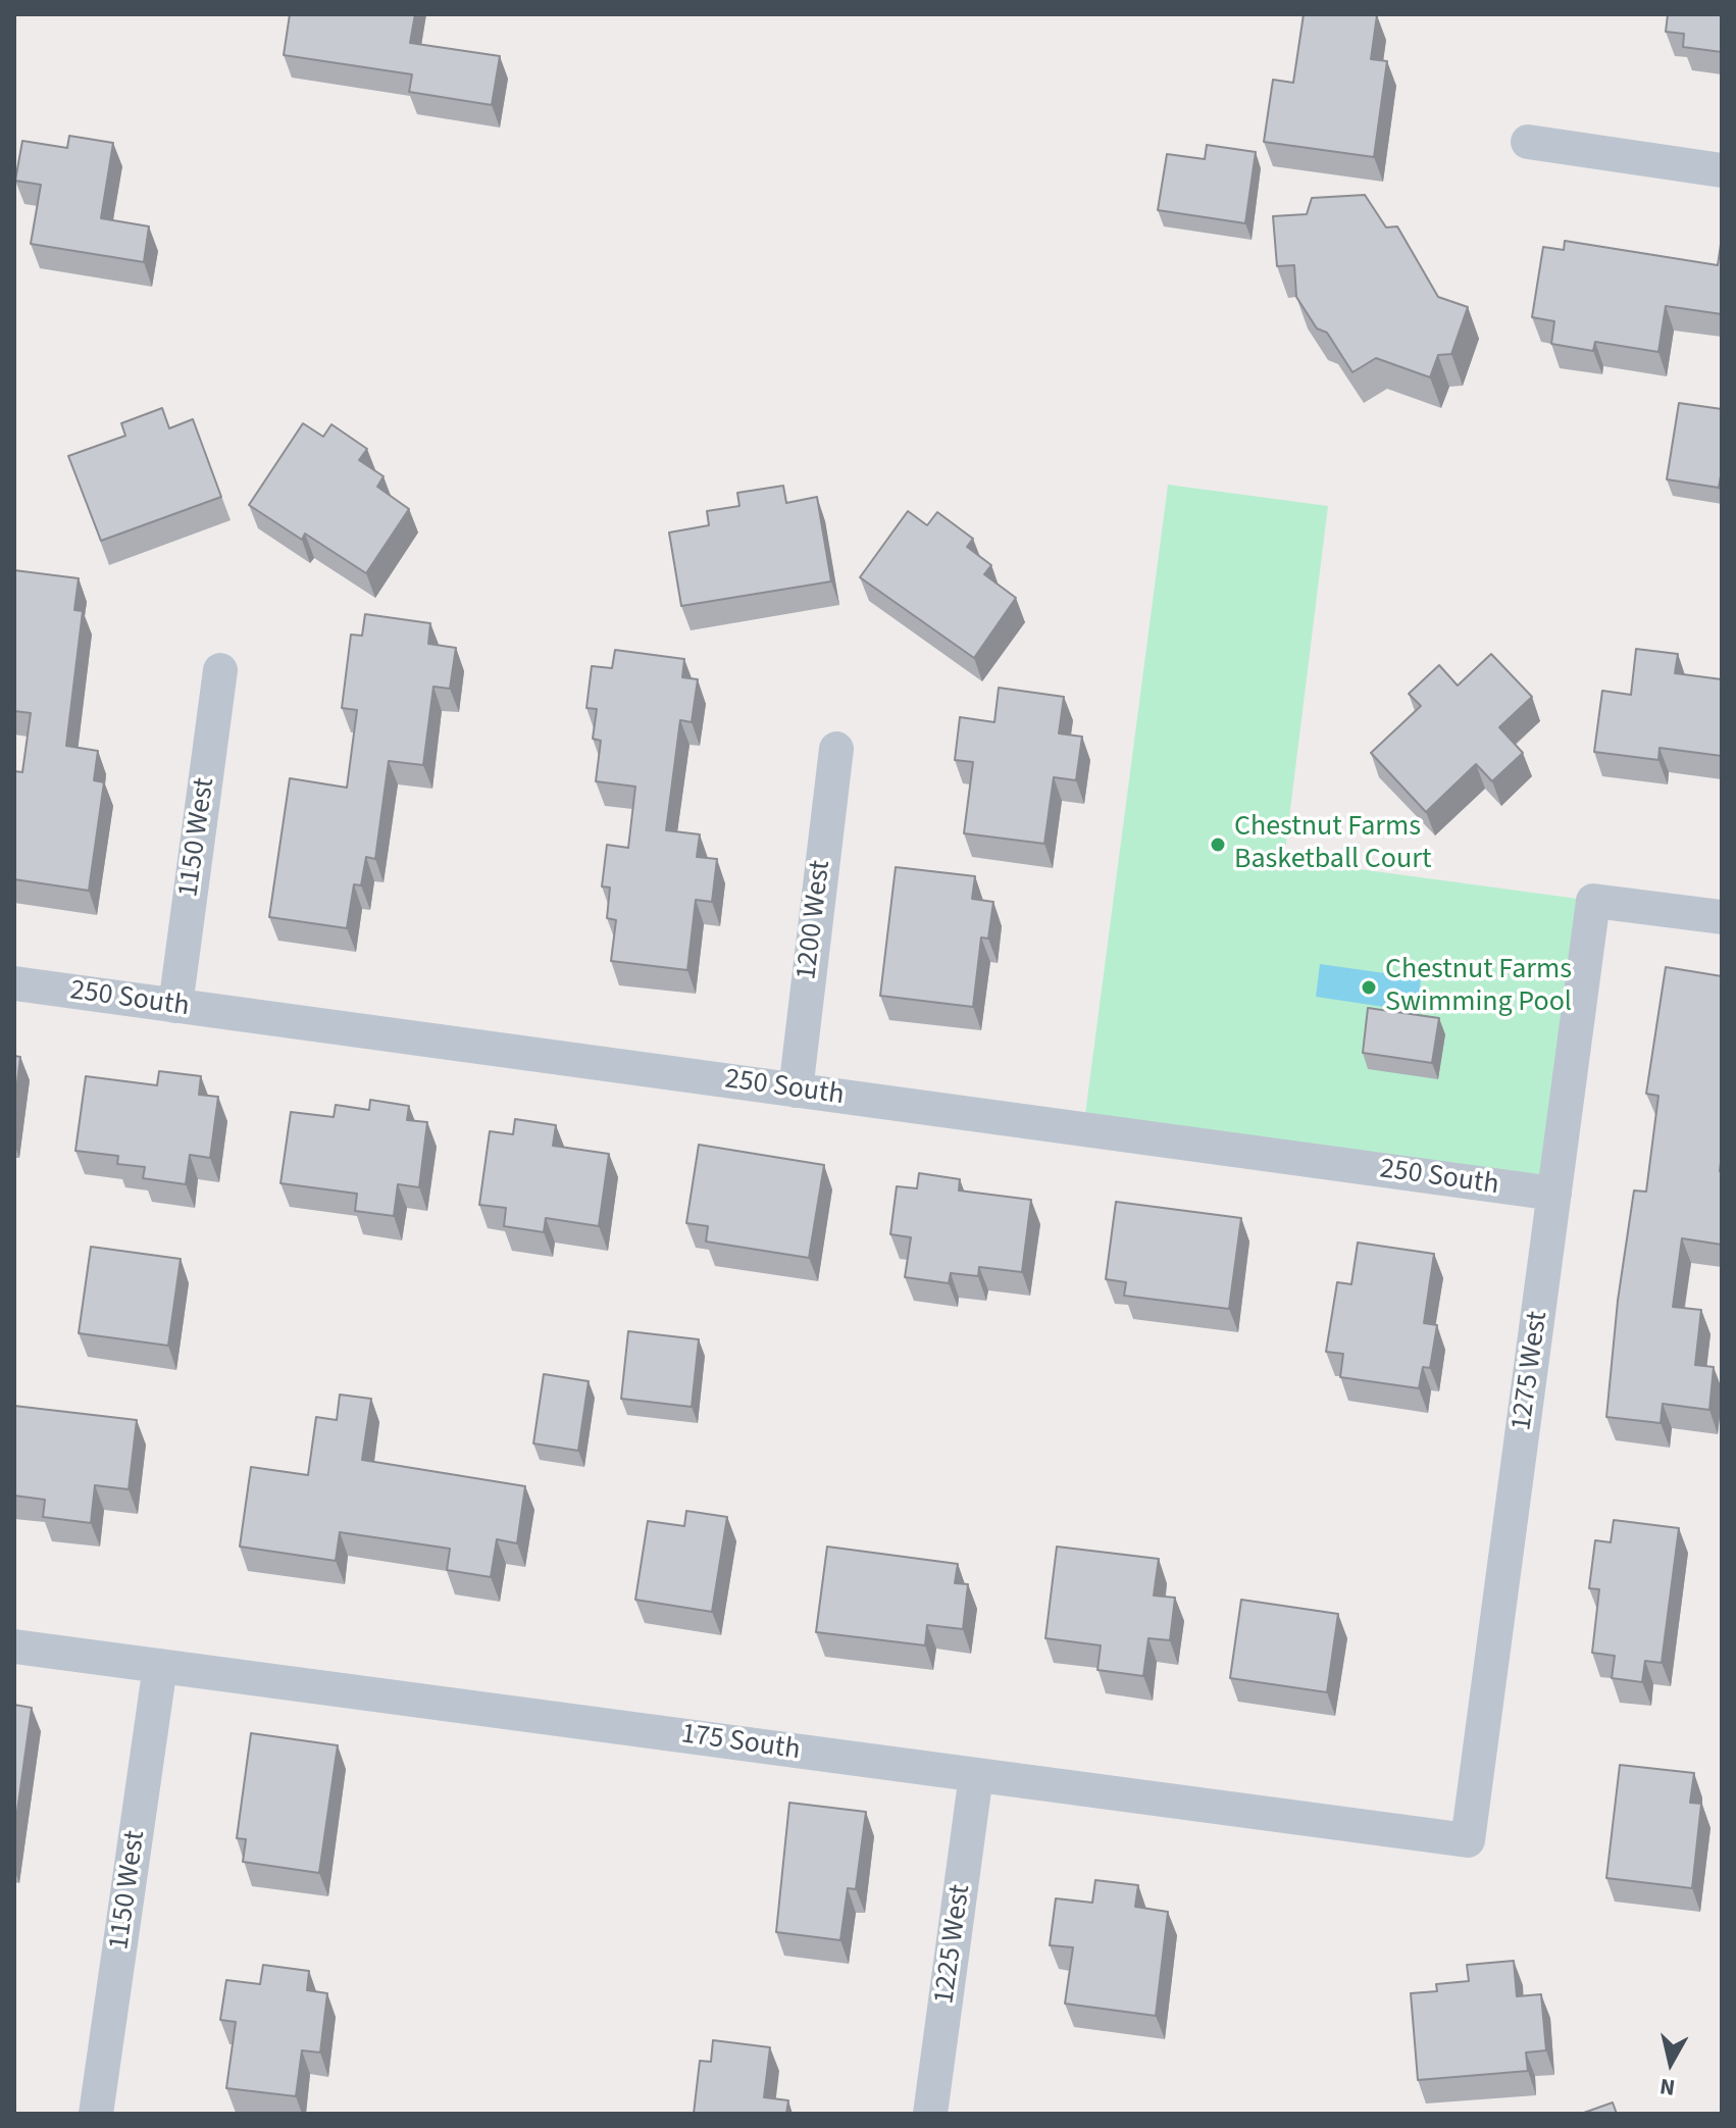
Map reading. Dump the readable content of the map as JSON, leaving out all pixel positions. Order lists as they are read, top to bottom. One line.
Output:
{"streets":{"street":["1150 West","1200 West","250 South","1275 West","175 South","1225 West"]},"crossings":[["1150 West","250 South"],["1150 West","175 South"],["1200 West","250 South"],["250 South","1275 West"],["1275 West","175 South"],["175 South","1225 West"]],"places":["Chestnut Farms Basketball Court","Chestnut Farms Swimming Pool"],"north":"bottom"}
